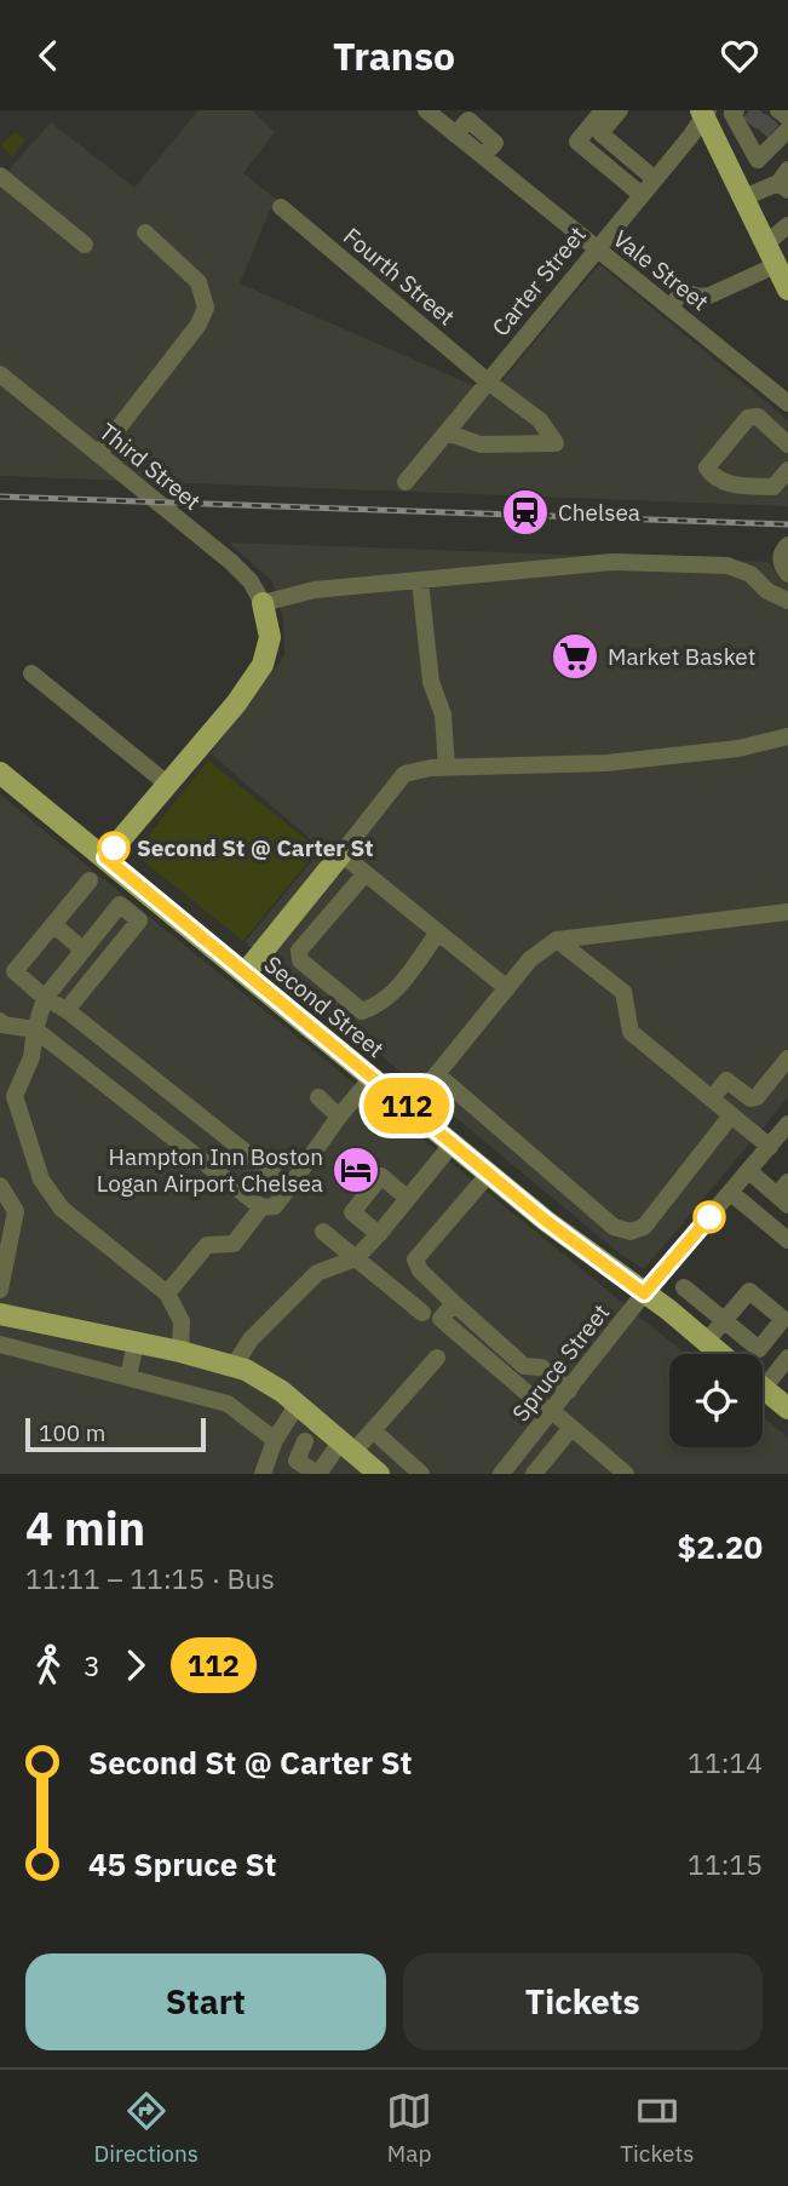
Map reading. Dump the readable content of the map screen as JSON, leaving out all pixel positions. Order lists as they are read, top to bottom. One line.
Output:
{"streets":{"main road":["Second Street"],"street":["Vale Street","Fourth Street","Carter Street","Third Street","Spruce Street"]},"crossings":[["Vale Street","Carter Street"],["Fourth Street","Carter Street"],["Second Street","Spruce Street"]],"places":{"station":["Chelsea"],"supermarket":["Market Basket"],"other":["Second St @ Carter St"],"hotel":["Hampton Inn Boston Logan Airport Chelsea"]},"lines":["bus line 112"],"scale_bar":"100 m","page":{"header":"Transo","on_map":"112","scale":"100 m","heading":["4 min","11:11 – 11:15 · Bus","$2.20"],"legs":["3","112"],"list":[{"name":"Second St @ Carter St","value":"11:14"},{"name":"45 Spruce St","value":"11:15"}],"buttons":["Start","Tickets"],"tabs":["Directions","Map","Tickets"]}}
